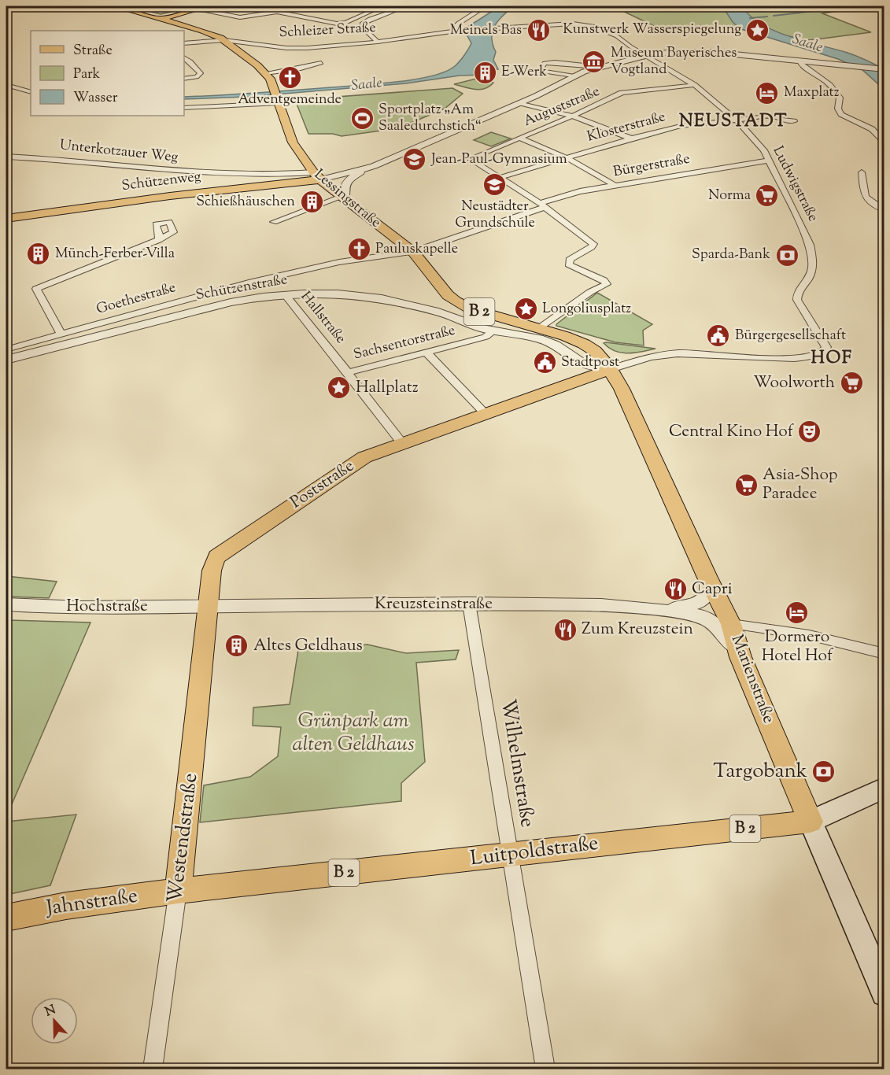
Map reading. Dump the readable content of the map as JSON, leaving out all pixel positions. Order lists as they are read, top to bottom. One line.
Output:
{"streets":{"main road":["Schleizer Straße","Schützenweg","Lessingstraße","B 2","Poststraße","Marienstraße","Westendstraße","Luitpoldstraße","Jahnstraße"],"street":["Auguststraße","Klosterstraße","Unterkotzauer Weg","Bürgerstraße","Ludwigstraße","Schützenstraße","Goethestraße","Hallstraße","Sachsentorstraße","Kreuzsteinstraße","Hochstraße","Wilhelmstraße"]},"crossings":[["Schleizer Straße","Ludwigstraße"],["Schleizer Straße","B 2"],["Auguststraße","Klosterstraße"],["Auguststraße","Ludwigstraße"],["Klosterstraße","Ludwigstraße"],["Unterkotzauer Weg","Schützenweg"],["Unterkotzauer Weg","Lessingstraße"],["Bürgerstraße","Ludwigstraße"],["Bürgerstraße","Lessingstraße"],["Bürgerstraße","Goethestraße"],["Schützenweg","Lessingstraße"],["Ludwigstraße","Poststraße"],["Lessingstraße","Schützenstraße"],["Lessingstraße","Goethestraße"],["Lessingstraße","B 2"],["Lessingstraße","Poststraße"],["Lessingstraße","Marienstraße"],["Schützenstraße","Hallstraße"],["Schützenstraße","Sachsentorstraße"],["Hallstraße","Sachsentorstraße"],["Poststraße","Kreuzsteinstraße"],["Poststraße","Hochstraße"],["Poststraße","Marienstraße"],["Poststraße","Westendstraße"],["Kreuzsteinstraße","Hochstraße"],["Kreuzsteinstraße","Marienstraße"],["Kreuzsteinstraße","Wilhelmstraße"],["Kreuzsteinstraße","Westendstraße"],["Hochstraße","Westendstraße"],["Marienstraße","Luitpoldstraße"],["Wilhelmstraße","Luitpoldstraße"],["Westendstraße","Luitpoldstraße"],["Westendstraße","Jahnstraße"],["Luitpoldstraße","Jahnstraße"]],"districts":["NEUSTADT","HOF"],"water":["Saale"],"parks":["Grünpark am alten Geldhaus"],"places":{"place":["Kunstwerk Wasserspiegelung","Longoliusplatz","Hallplatz"],"restaurant":["Meinels Bas","Capri","Zum Kreuzstein"],"museum":["Museum Bayerisches Vogtland"],"building":["E-Werk","Schießhäuschen","Münch-Ferber-Villa","Altes Geldhaus"],"church":["Adventgemeinde","Pauluskapelle"],"hotel":["Maxplatz","Dormero Hotel Hof"],"sports":["Sportplatz „Am Saaledurchstich“"],"school or university":["Jean-Paul-Gymnasium","Neustädter Grundschule"],"supermarket":["Norma","Woolworth","Asia-Shop Paradee"],"bank":["Sparda-Bank","Targobank"],"public building":["Bürgergesellschaft","Stadtpost"],"theatre":["Central Kino Hof"]},"legend":["Straße","Park","Wasser"],"north":"top"}
